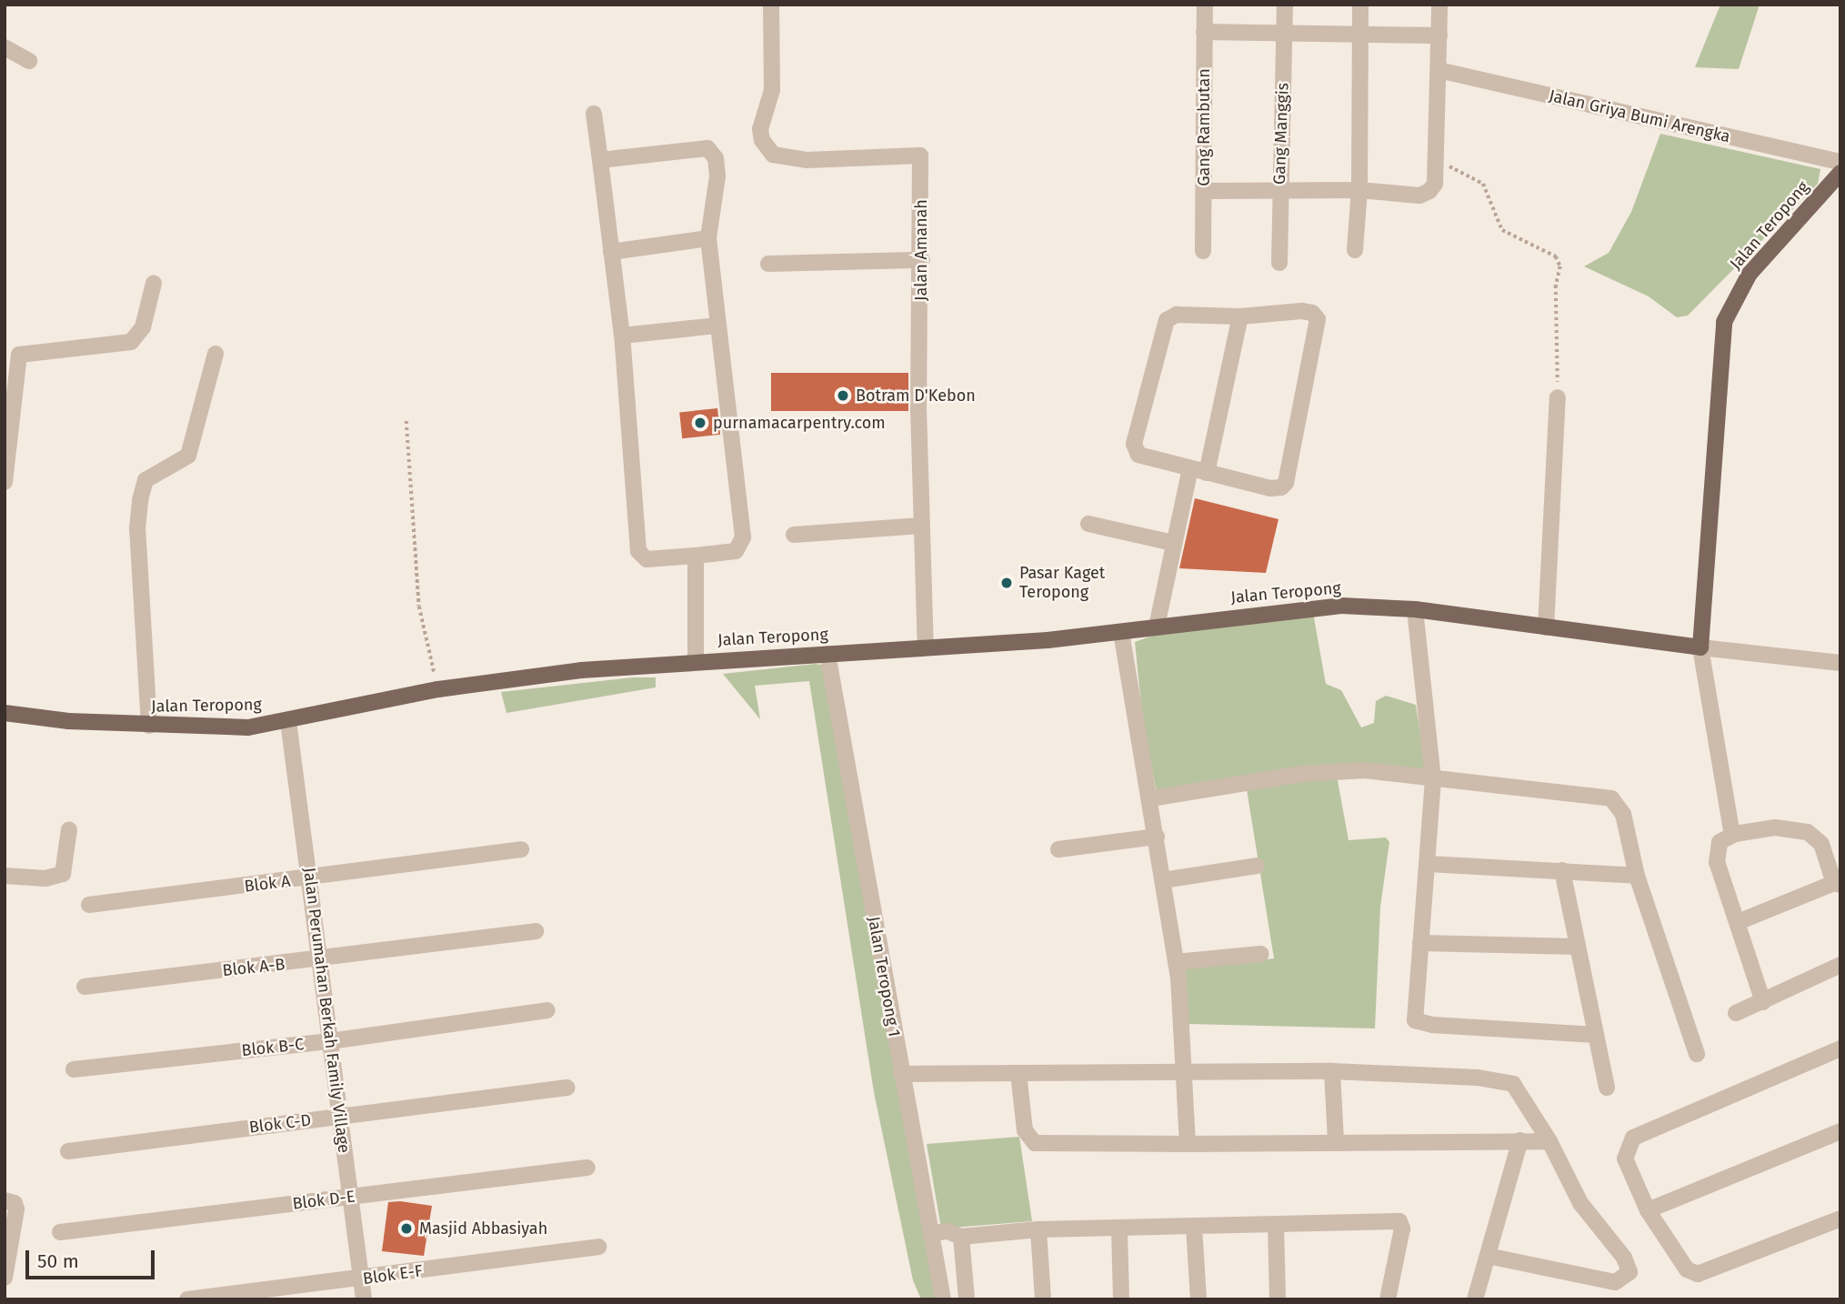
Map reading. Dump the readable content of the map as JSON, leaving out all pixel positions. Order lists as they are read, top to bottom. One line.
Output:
{"streets":{"main road":["Jalan Teropong"],"street":["Jalan Griya Bumi Arengka","Gang Rambutan","Gang Manggis","Jalan Amanah","Blok A","Blok A-B","Jalan Teropong 1","Jalan Perumahan Berkah Family Village","Blok B-C","Blok C-D","Blok D-E","Blok E-F"]},"crossings":[["Jalan Teropong","Jalan Amanah"],["Jalan Teropong","Jalan Teropong 1"],["Jalan Teropong","Jalan Perumahan Berkah Family Village"],["Blok A","Jalan Perumahan Berkah Family Village"],["Blok A-B","Jalan Perumahan Berkah Family Village"],["Jalan Perumahan Berkah Family Village","Blok B-C"],["Jalan Perumahan Berkah Family Village","Blok C-D"],["Jalan Perumahan Berkah Family Village","Blok D-E"],["Jalan Perumahan Berkah Family Village","Blok E-F"]],"places":["Botram D'Kebon","purnamacarpentry.com","Pasar Kaget Teropong","Masjid Abbasiyah"],"scale_bar":"50 m"}
